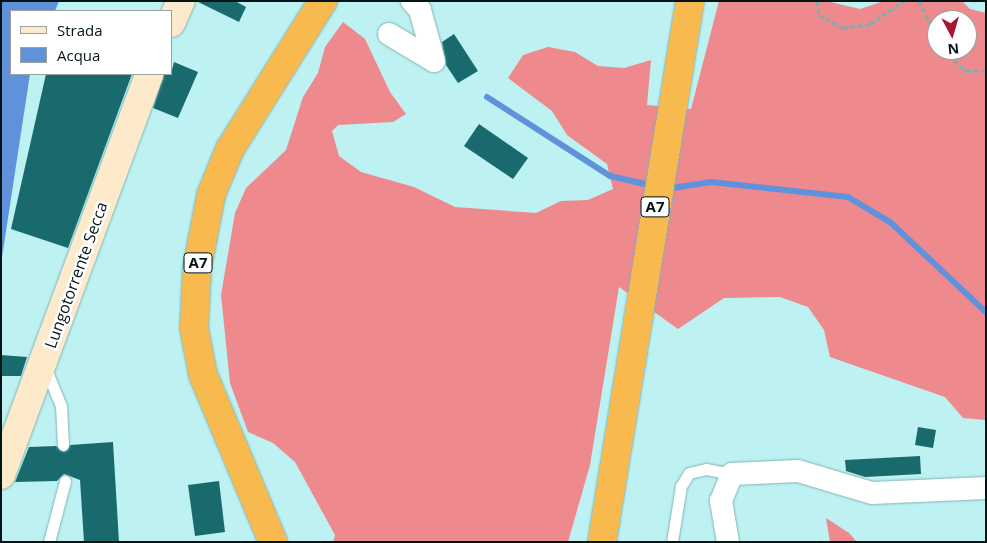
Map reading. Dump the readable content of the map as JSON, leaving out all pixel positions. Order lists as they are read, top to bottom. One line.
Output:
{"streets":{"highway":["A7"],"main road":["Lungotorrente Secca"]},"legend":["Strada","Acqua"],"north":"bottom"}
